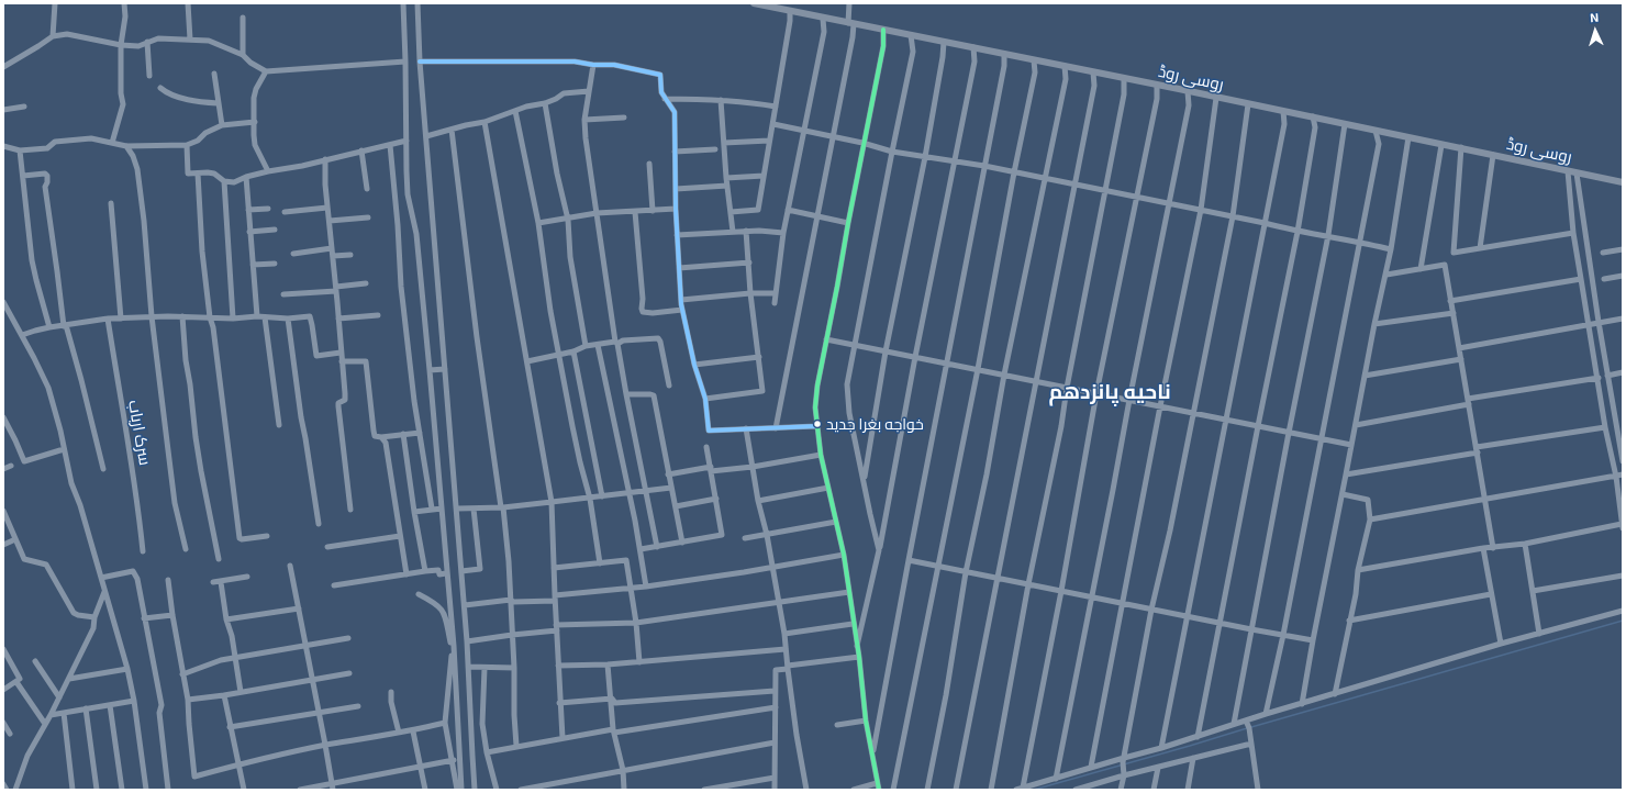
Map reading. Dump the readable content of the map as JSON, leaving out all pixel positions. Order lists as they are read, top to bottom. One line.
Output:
{"streets":{"main road":["روسی روڈ"],"street":["سرک ارباب"]},"districts":["ناحیه پانزدهم"],"places":["خواجه بغرا جدید"],"north":"top"}
